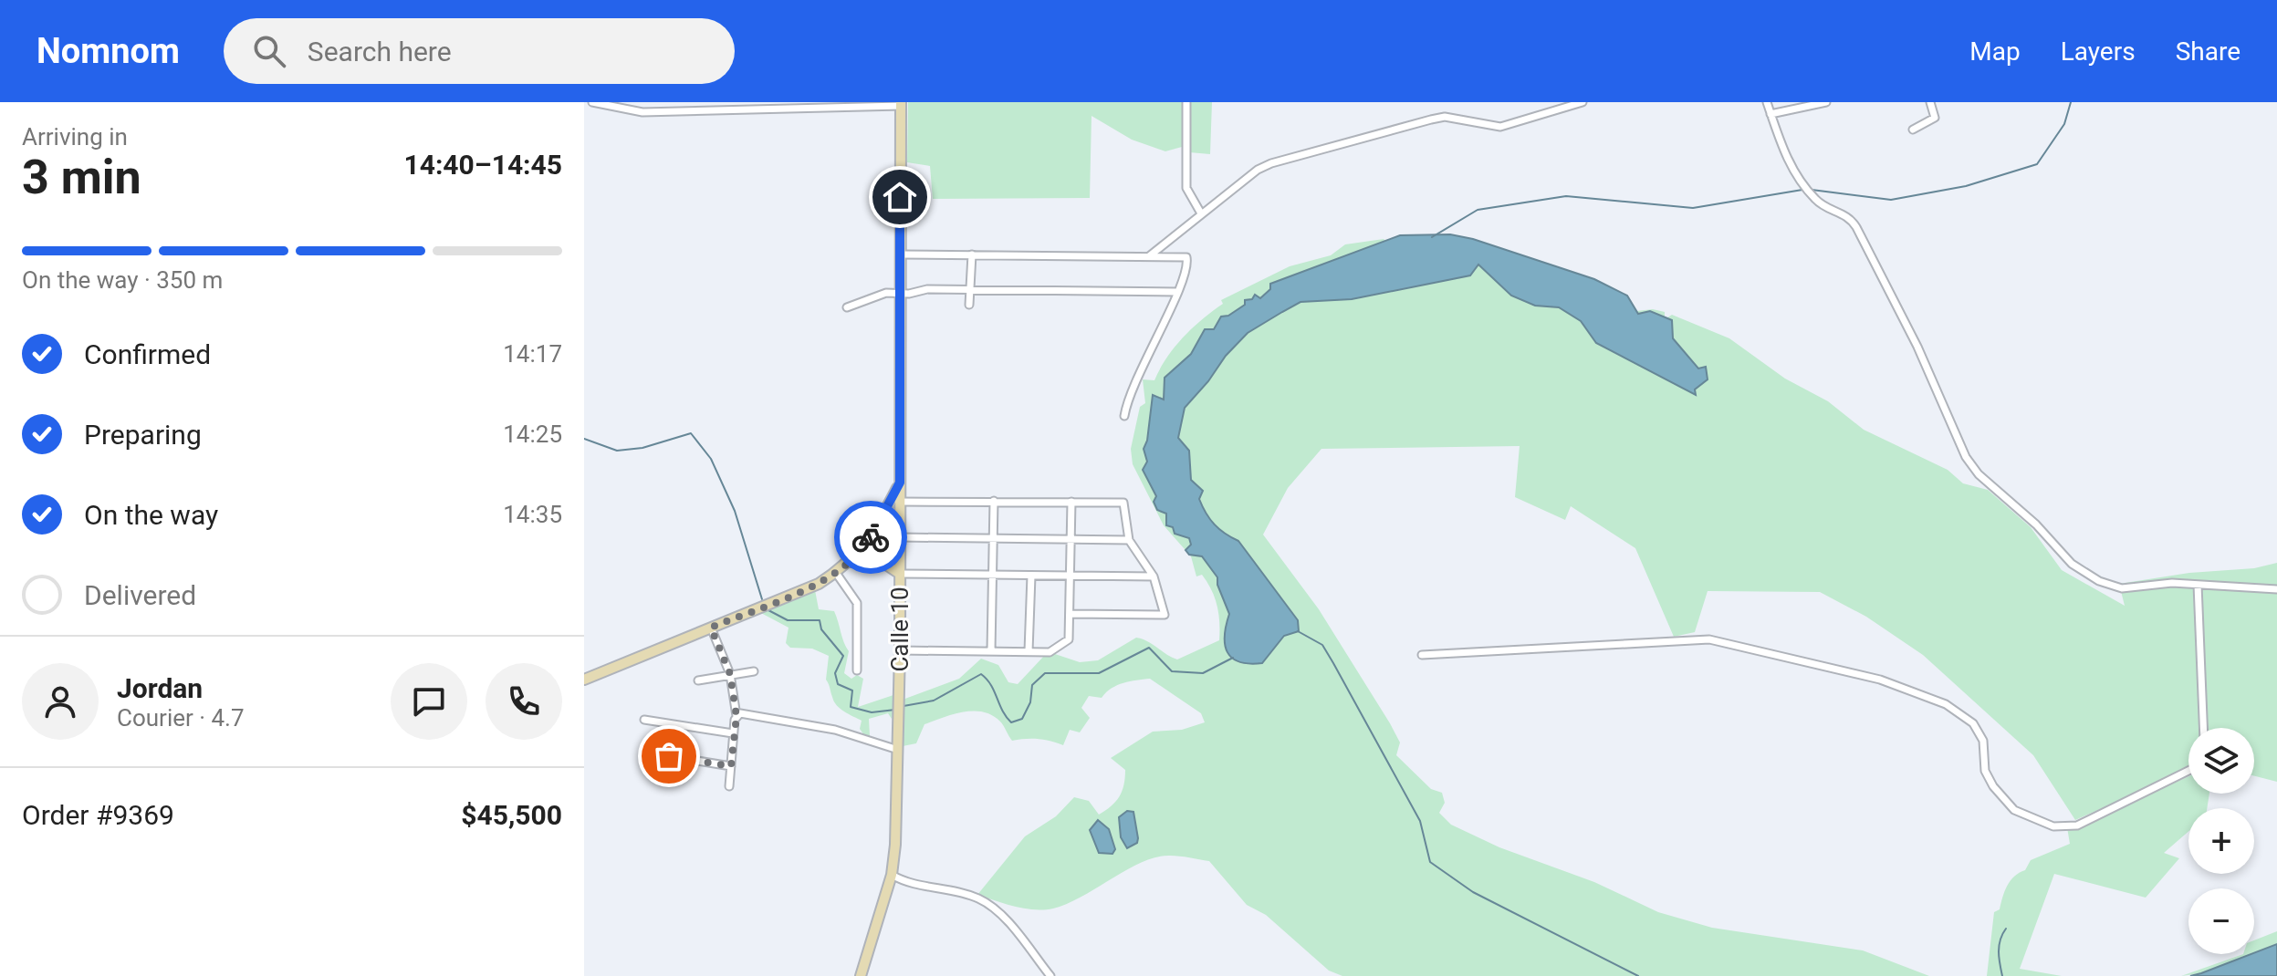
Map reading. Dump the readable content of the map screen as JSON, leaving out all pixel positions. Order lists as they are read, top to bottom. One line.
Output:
{"streets":{"main road":["Calle 10"]},"page":{"header":"Nomnom","search":"Search here","nav":["Map","Layers","Share"],"heading":["3 min","Arriving in","14:40–14:45"],"panel":["Jordan","Courier · 4.7","Order #9369","$45,500"],"bar":"On the way · 350 m","list":[["Confirmed","14:17"],["Preparing","14:25"],["On the way","14:35"],"Delivered"],"map_buttons":["+","−"]}}
